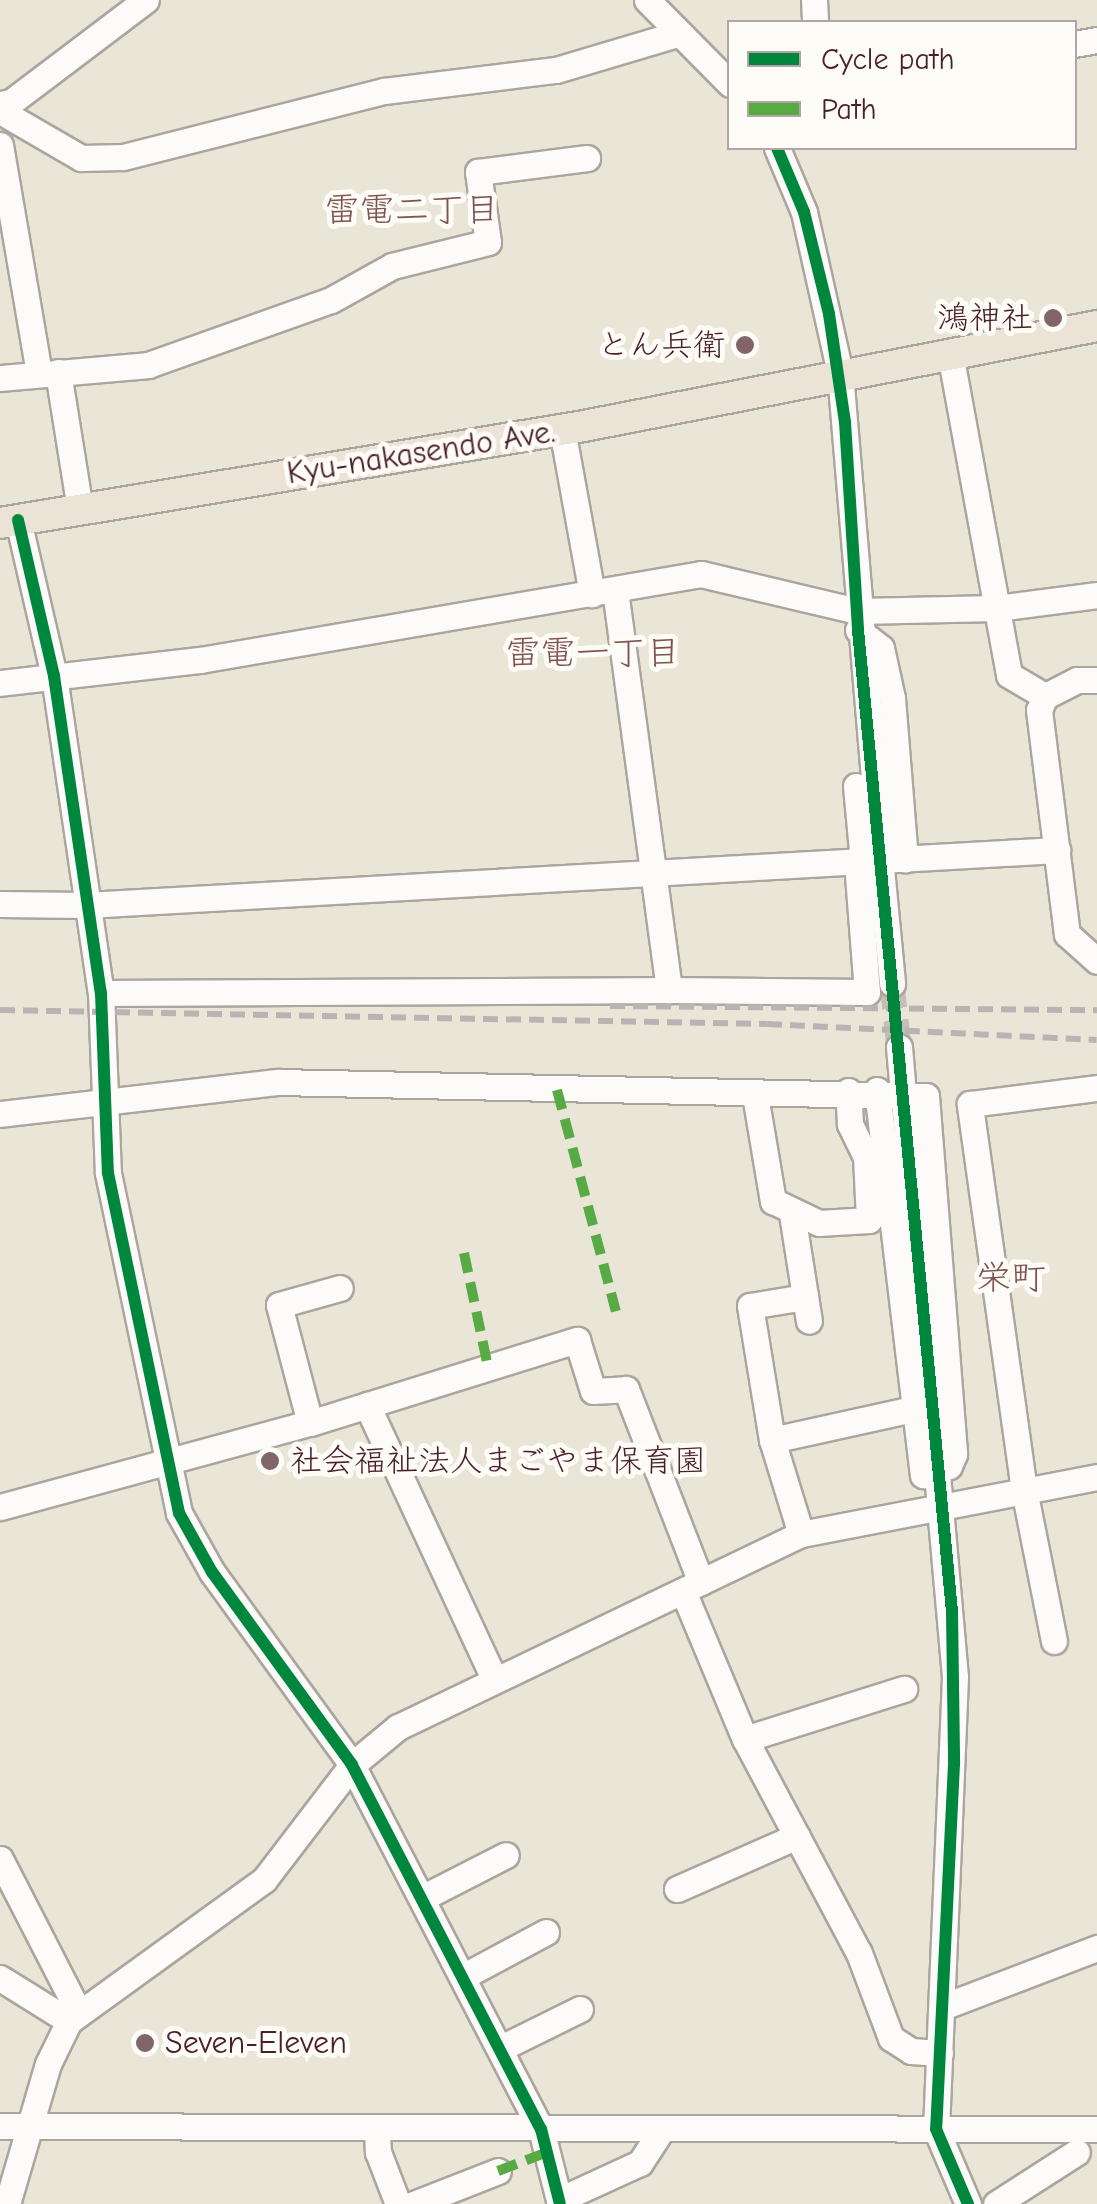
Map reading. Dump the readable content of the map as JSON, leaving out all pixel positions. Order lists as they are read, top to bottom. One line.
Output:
{"streets":{"main road":["Kyu-nakasendo Ave."]},"districts":["雷電二丁目","雷電一丁目","栄町"],"places":["鴻神社","とん兵衛","社会福祉法人まごやま保育園","Seven-Eleven"],"legend":["Cycle path","Path"]}
